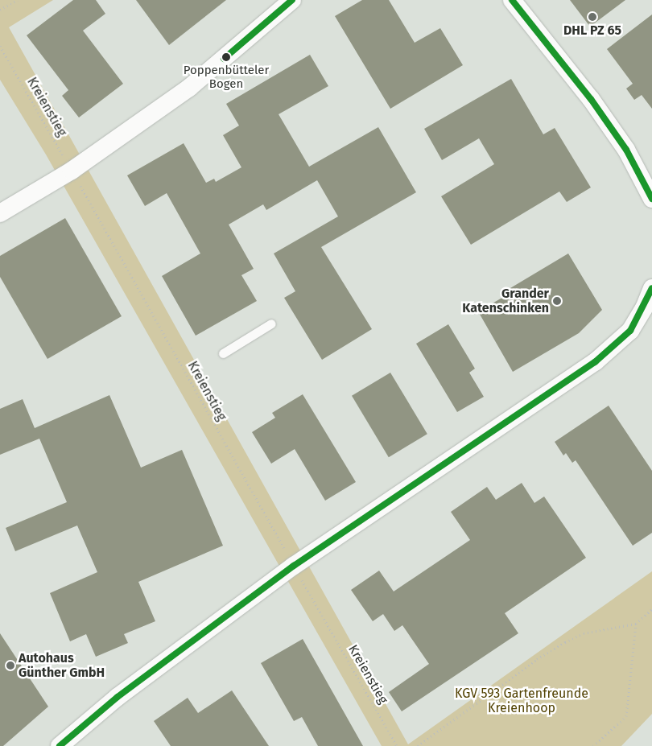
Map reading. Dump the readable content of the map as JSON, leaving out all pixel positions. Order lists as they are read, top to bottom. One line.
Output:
{"streets":{"path":["Kreienstieg"]},"parks":["KGV 593 Gartenfreunde Kreienhoop"],"places":["DHL PZ 65","Poppenbütteler Bogen","Grander Katenschinken","Autohaus Günther GmbH"]}
